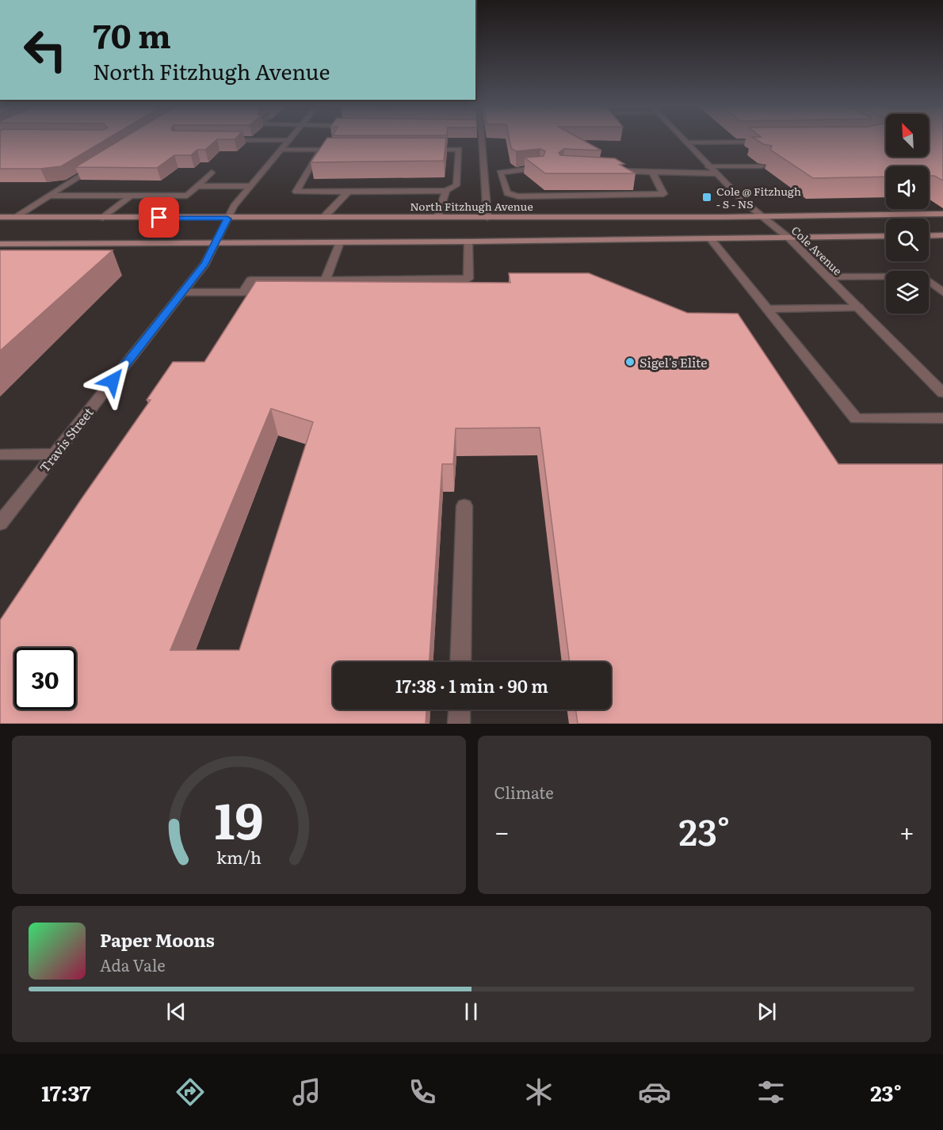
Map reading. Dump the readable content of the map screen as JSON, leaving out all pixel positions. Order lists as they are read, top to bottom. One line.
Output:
{"streets":{"main road":["North Fitzhugh Avenue"],"street":["Cole Avenue","Travis Street"]},"crossings":[["North Fitzhugh Avenue","Cole Avenue"],["North Fitzhugh Avenue","Travis Street"]],"places":{"transit":["Cole @ Fitzhugh - S - NS"],"other":["Sigel's Elite"]},"north":"top left","page":{"turn":["70 m","North Fitzhugh Avenue"],"limit":"30","trip":"17:38 · 1 min · 90 m","tile":"Climate","heat":["−","23°","+"],"song":["Paper Moons","Ada Vale"],"tabs":["17:37","23°"],"gauge":["19","km/h"]}}
